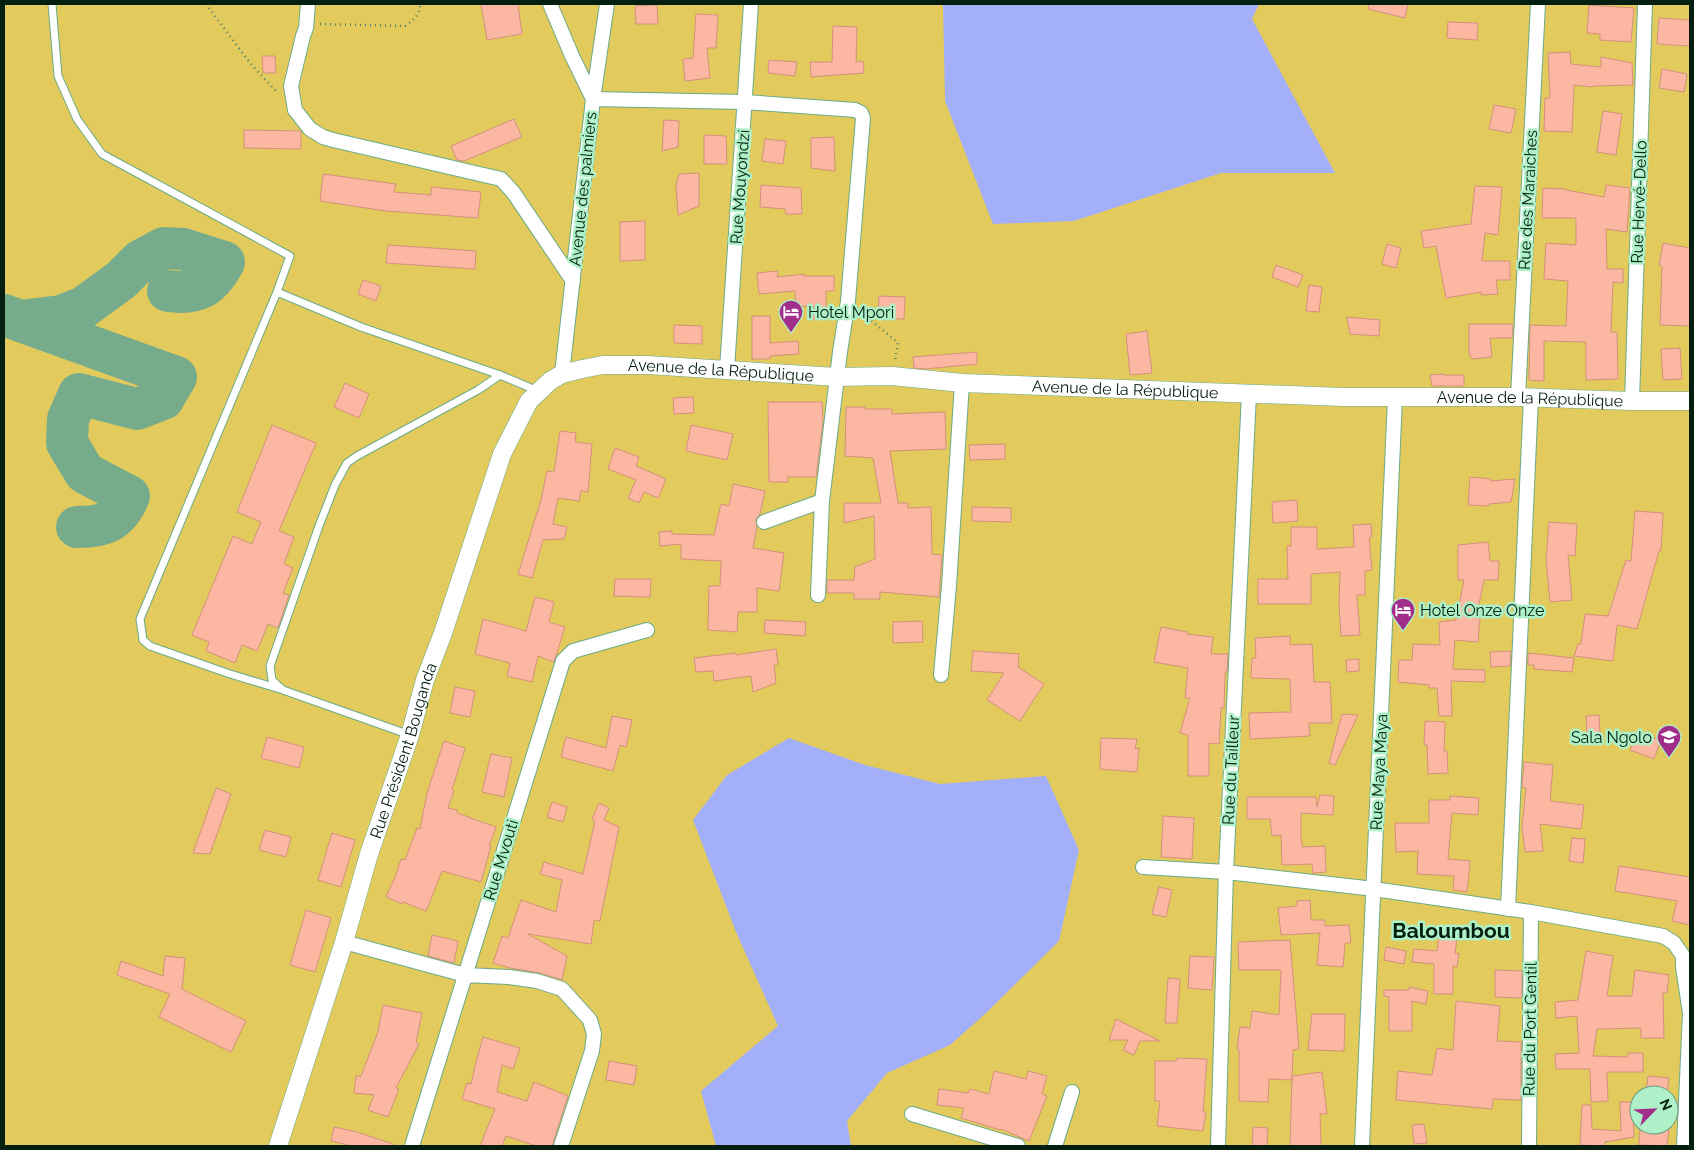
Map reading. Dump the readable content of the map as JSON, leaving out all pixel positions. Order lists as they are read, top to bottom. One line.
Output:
{"streets":{"street":["Rue Mouyondzi","Avenue des palmiers","Rue des Maraiches","Rue Hervé-Dello","Avenue de la République","Rue Président Bouganda","Rue du Tailleur","Rue Maya Maya","Rue Mvouti","Rue du Port Gentil"]},"crossings":[["Rue Mouyondzi","Avenue de la République"],["Avenue des palmiers","Avenue de la République"],["Avenue des palmiers","Rue Président Bouganda"],["Rue des Maraiches","Avenue de la République"],["Rue Hervé-Dello","Avenue de la République"],["Avenue de la République","Rue Président Bouganda"],["Avenue de la République","Rue du Tailleur"],["Avenue de la République","Rue Maya Maya"]],"districts":["Baloumbou"],"places":{"hotel":["Hotel Mpori","Hotel Onze Onze"],"school or university":["Sala Ngolo"]},"north":"top right"}
